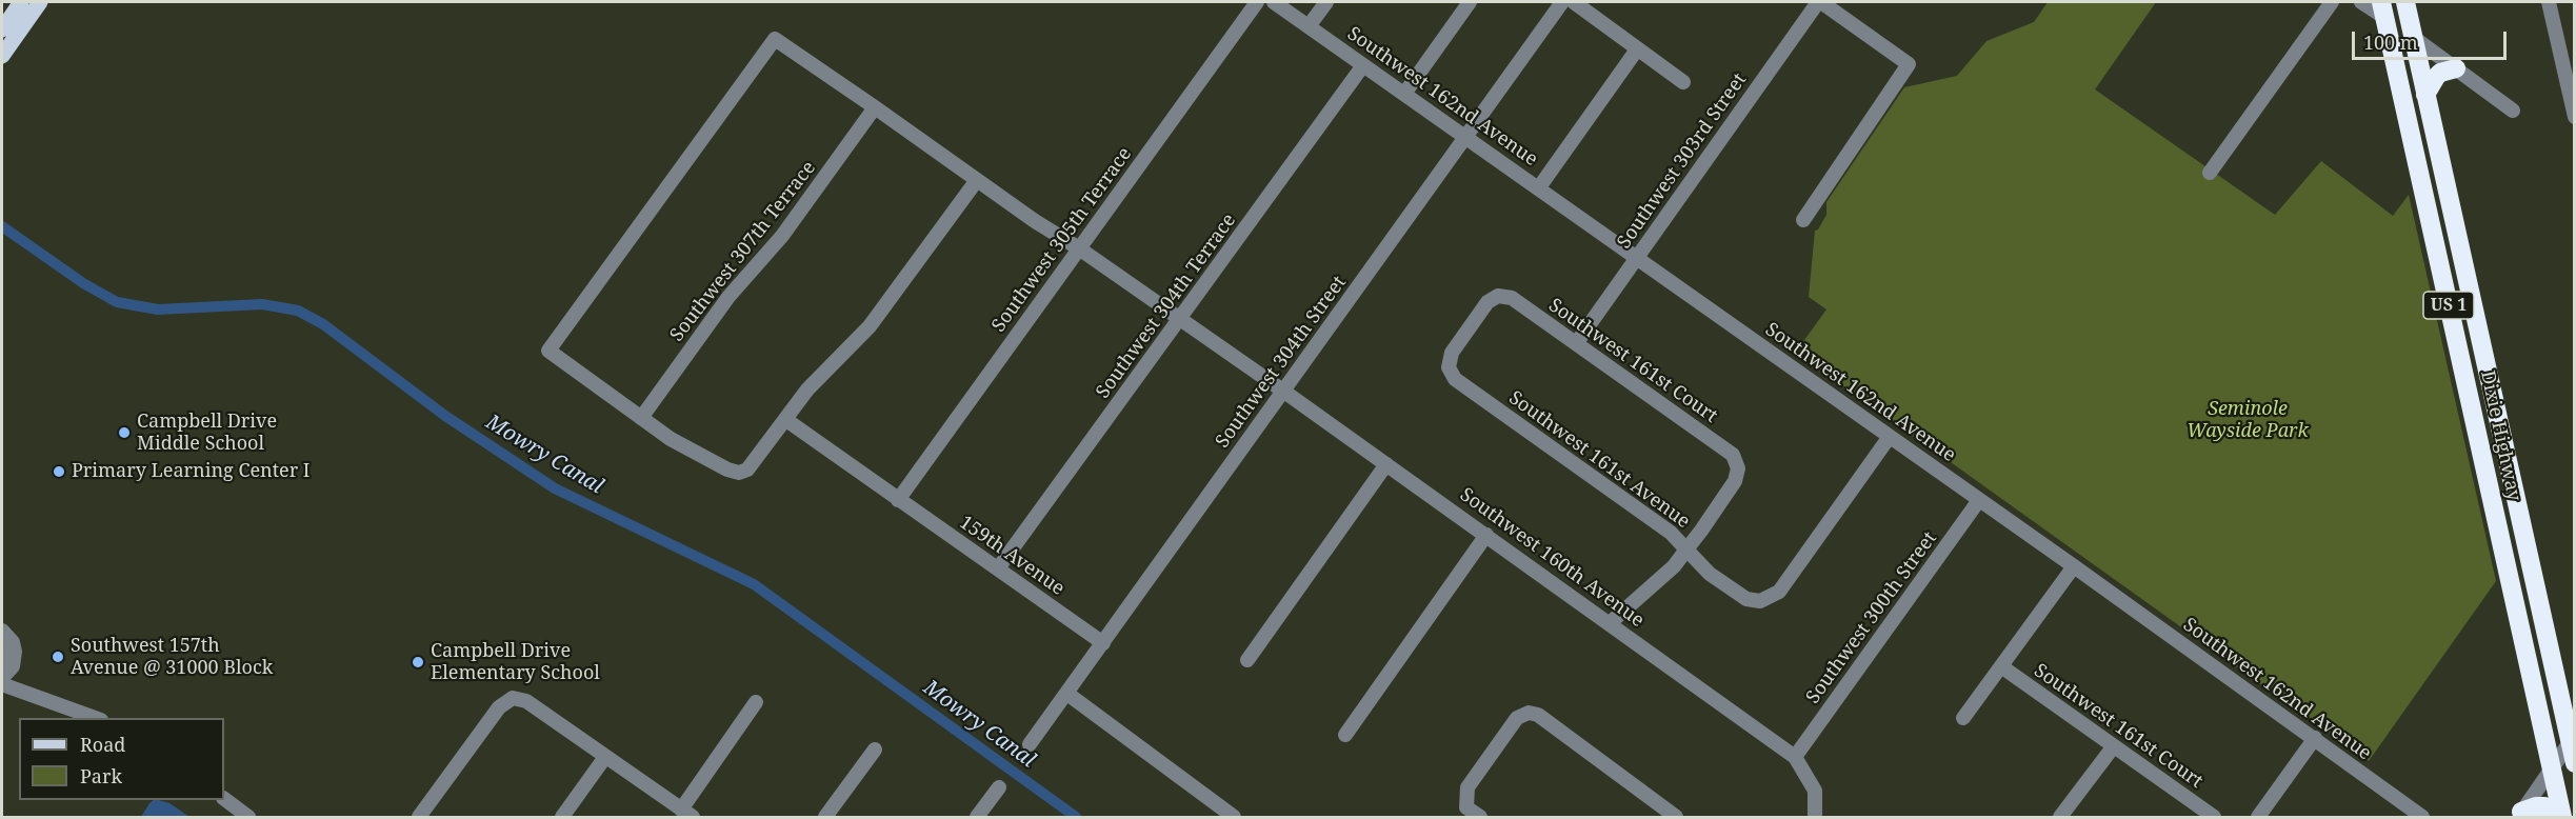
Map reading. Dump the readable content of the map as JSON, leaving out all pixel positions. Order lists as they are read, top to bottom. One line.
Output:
{"streets":{"highway":["US 1","Dixie Highway"],"street":["Southwest 162nd Avenue","Southwest 303rd Street","Southwest 305th Terrace","Southwest 307th Terrace","Southwest 304th Terrace","Southwest 161st Court","Southwest 304th Street","Southwest 161st Avenue","159th Avenue","Southwest 160th Avenue","Southwest 300th Street"]},"crossings":[["Southwest 162nd Avenue","Southwest 303rd Street"],["Southwest 162nd Avenue","Southwest 304th Terrace"],["Southwest 162nd Avenue","Southwest 304th Street"],["Southwest 162nd Avenue","Southwest 161st Avenue"],["Southwest 162nd Avenue","Southwest 300th Street"],["Southwest 303rd Street","Southwest 161st Court"],["Southwest 305th Terrace","159th Avenue"],["Southwest 305th Terrace","Southwest 160th Avenue"],["US 1","Dixie Highway"],["Southwest 304th Terrace","159th Avenue"],["Southwest 304th Terrace","Southwest 160th Avenue"],["Southwest 161st Court","Southwest 161st Avenue"],["Southwest 304th Street","159th Avenue"],["Southwest 304th Street","Southwest 160th Avenue"],["Southwest 160th Avenue","Southwest 300th Street"]],"water":["Mowry Canal"],"parks":["Seminole Wayside Park"],"places":["Campbell Drive Middle School","Primary Learning Center I","Southwest 157th Avenue @ 31000 Block","Campbell Drive Elementary School"],"legend":["Road","Park"],"scale_bar":"100 m"}
